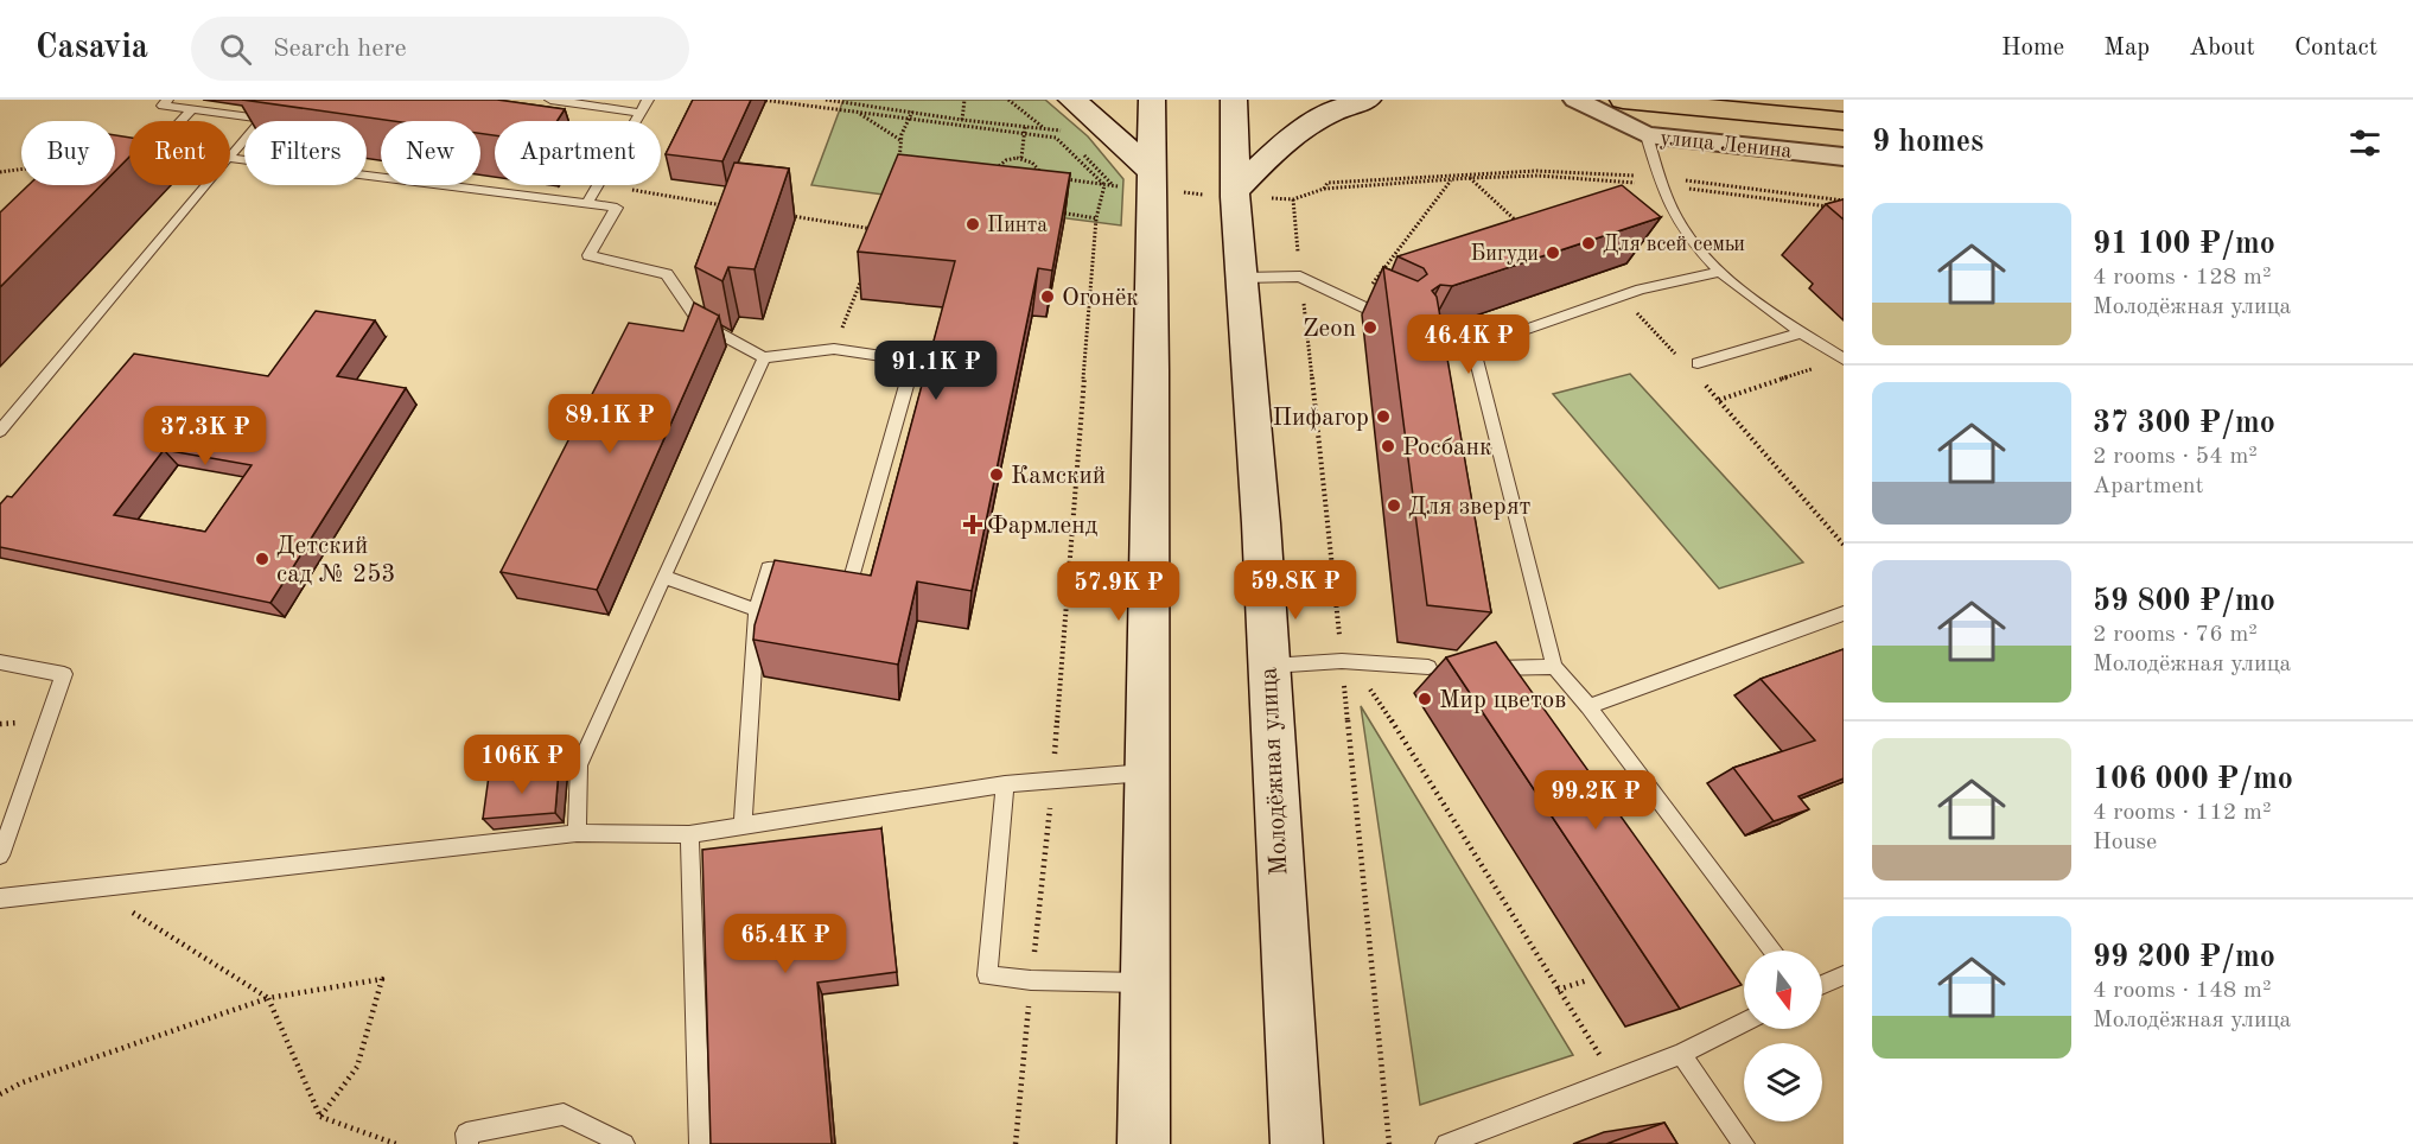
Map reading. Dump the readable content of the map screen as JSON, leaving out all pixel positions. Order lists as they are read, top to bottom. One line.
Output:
{"streets":{"main road":["улица Ленина","Молодёжная улица"]},"places":{"other":["Пинта","Для всей семьи","Бигуди","Огонёк","Zeon","Пифагор","Росбанк","Камский","Для зверят","Детский сад № 253","Мир цветов"],"health":["Фармленд"]},"north":"bottom","page":{"header":"Casavia","search":"Search here","nav":["Home","Map","About","Contact"],"heading":"9 homes","chip":["Buy","Rent","Filters","New","Apartment"],"list":[{"name":"91 100 ₽/mo","note":"4 rooms · 128 m² · Молодёжная улица"},{"name":"37 300 ₽/mo","note":"2 rooms · 54 m² · Apartment"},{"name":"59 800 ₽/mo","note":"2 rooms · 76 m² · Молодёжная улица"},{"name":"106 000 ₽/mo","note":"4 rooms · 112 m² · House"},{"name":"99 200 ₽/mo","note":"4 rooms · 148 m² · Молодёжная улица"}],"price":["46.4K ₽","91.1K ₽","89.1K ₽","37.3K ₽","59.8K ₽","57.9K ₽","106K ₽","99.2K ₽","65.4K ₽"]}}
